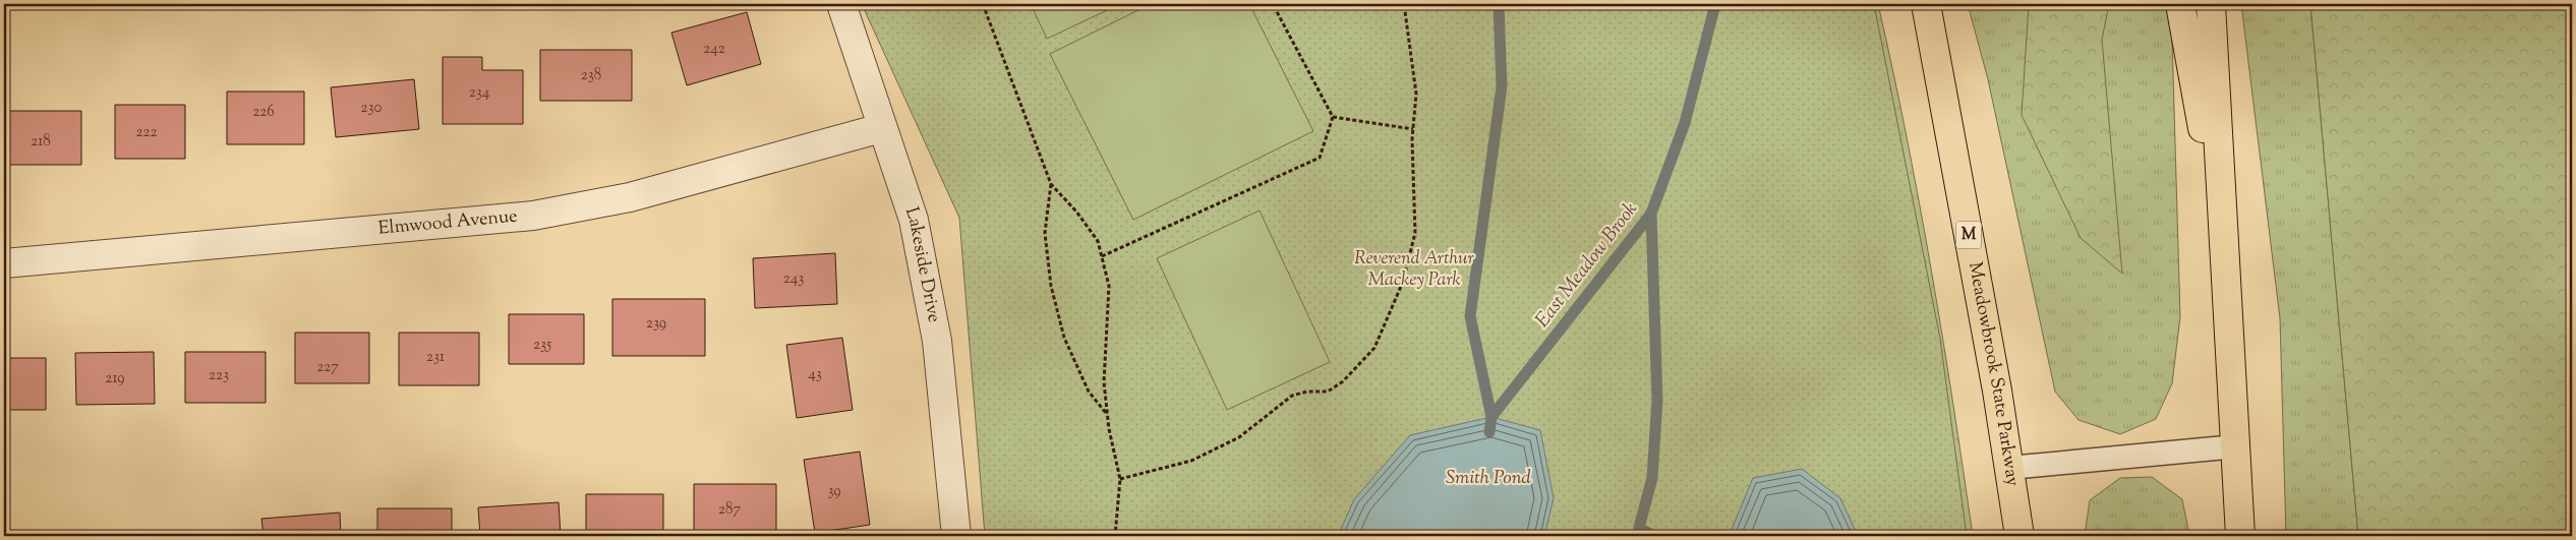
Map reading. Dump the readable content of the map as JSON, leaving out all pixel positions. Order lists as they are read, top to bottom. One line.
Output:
{"streets":{"highway":["M","Meadowbrook State Parkway"],"street":["Elmwood Avenue","Lakeside Drive"]},"crossings":[["Elmwood Avenue","Lakeside Drive"]],"water":["East Meadow Brook","Smith Pond"],"parks":["Reverend Arthur Mackey Park"],"house_numbers":["242","238","234","230","226","222","218","243","239","235","231","227","43","223","219","39","287"]}
